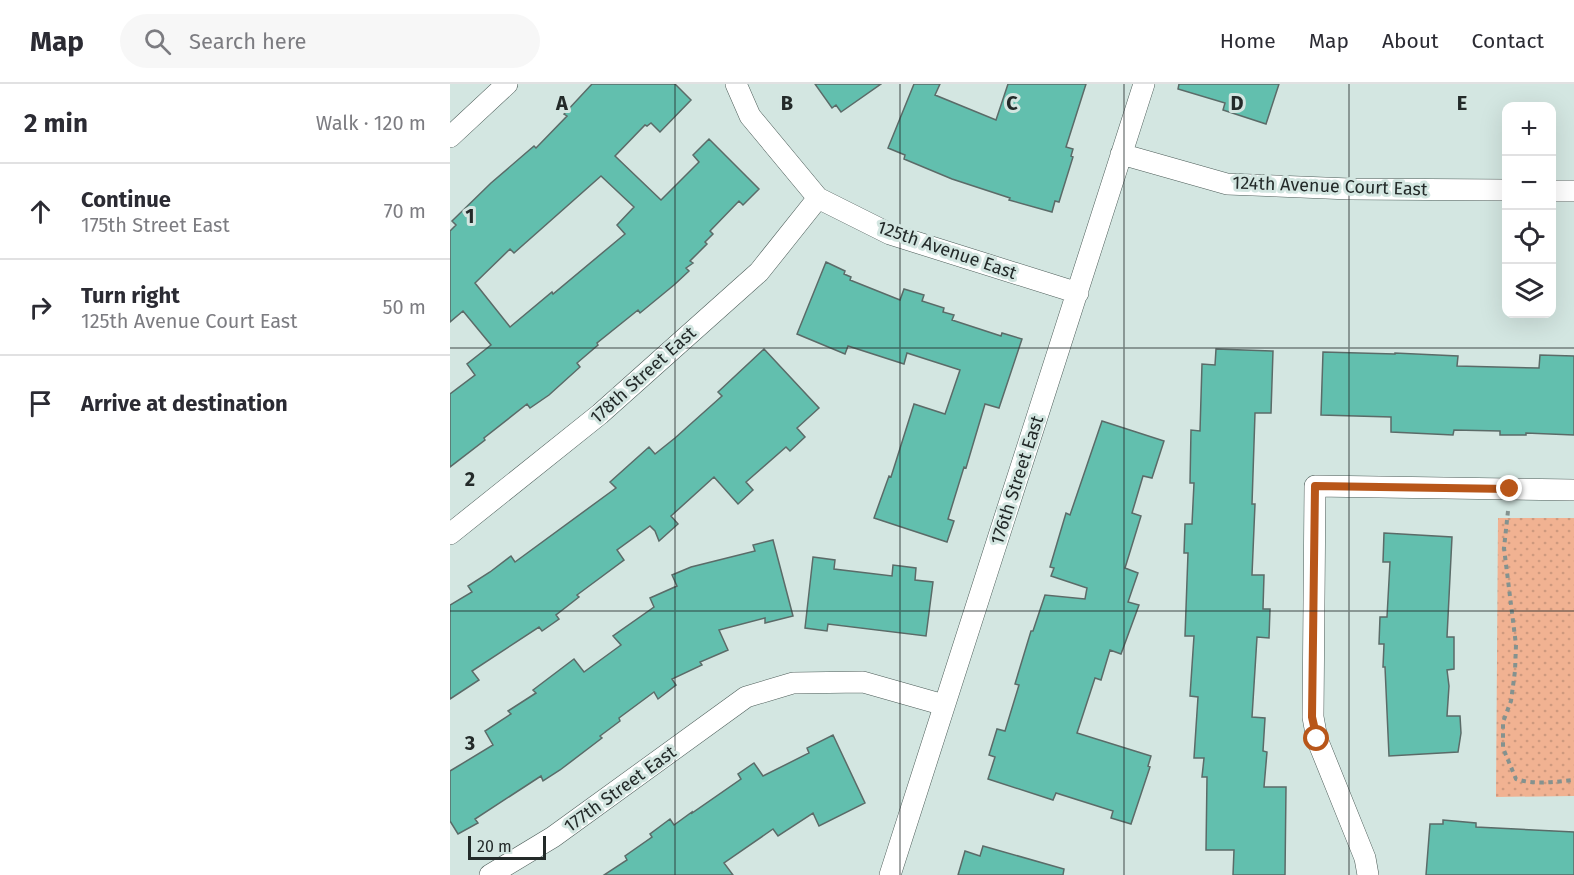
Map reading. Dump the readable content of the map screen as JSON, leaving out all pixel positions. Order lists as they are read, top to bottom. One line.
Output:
{"streets":{"street":["124th Avenue Court East","125th Avenue East","178th Street East","176th Street East","177th Street East"]},"crossings":[["124th Avenue Court East","176th Street East"],["125th Avenue East","178th Street East"],["125th Avenue East","176th Street East"],["176th Street East","177th Street East"]],"scale_bar":"20 m","page":{"header":"Map","search":"Search here","nav":["Home","Map","About","Contact"],"heading":["2 min","Walk · 120 m"],"map_buttons":["+","−"],"list":[["Continue","175th Street East","70 m"],["Turn right","125th Avenue Court East","50 m"],"Arrive at destination"],"scale":"20 m"},"grid":{"columns":["A","B","C","D","E"],"rows":["1","2","3"]}}
